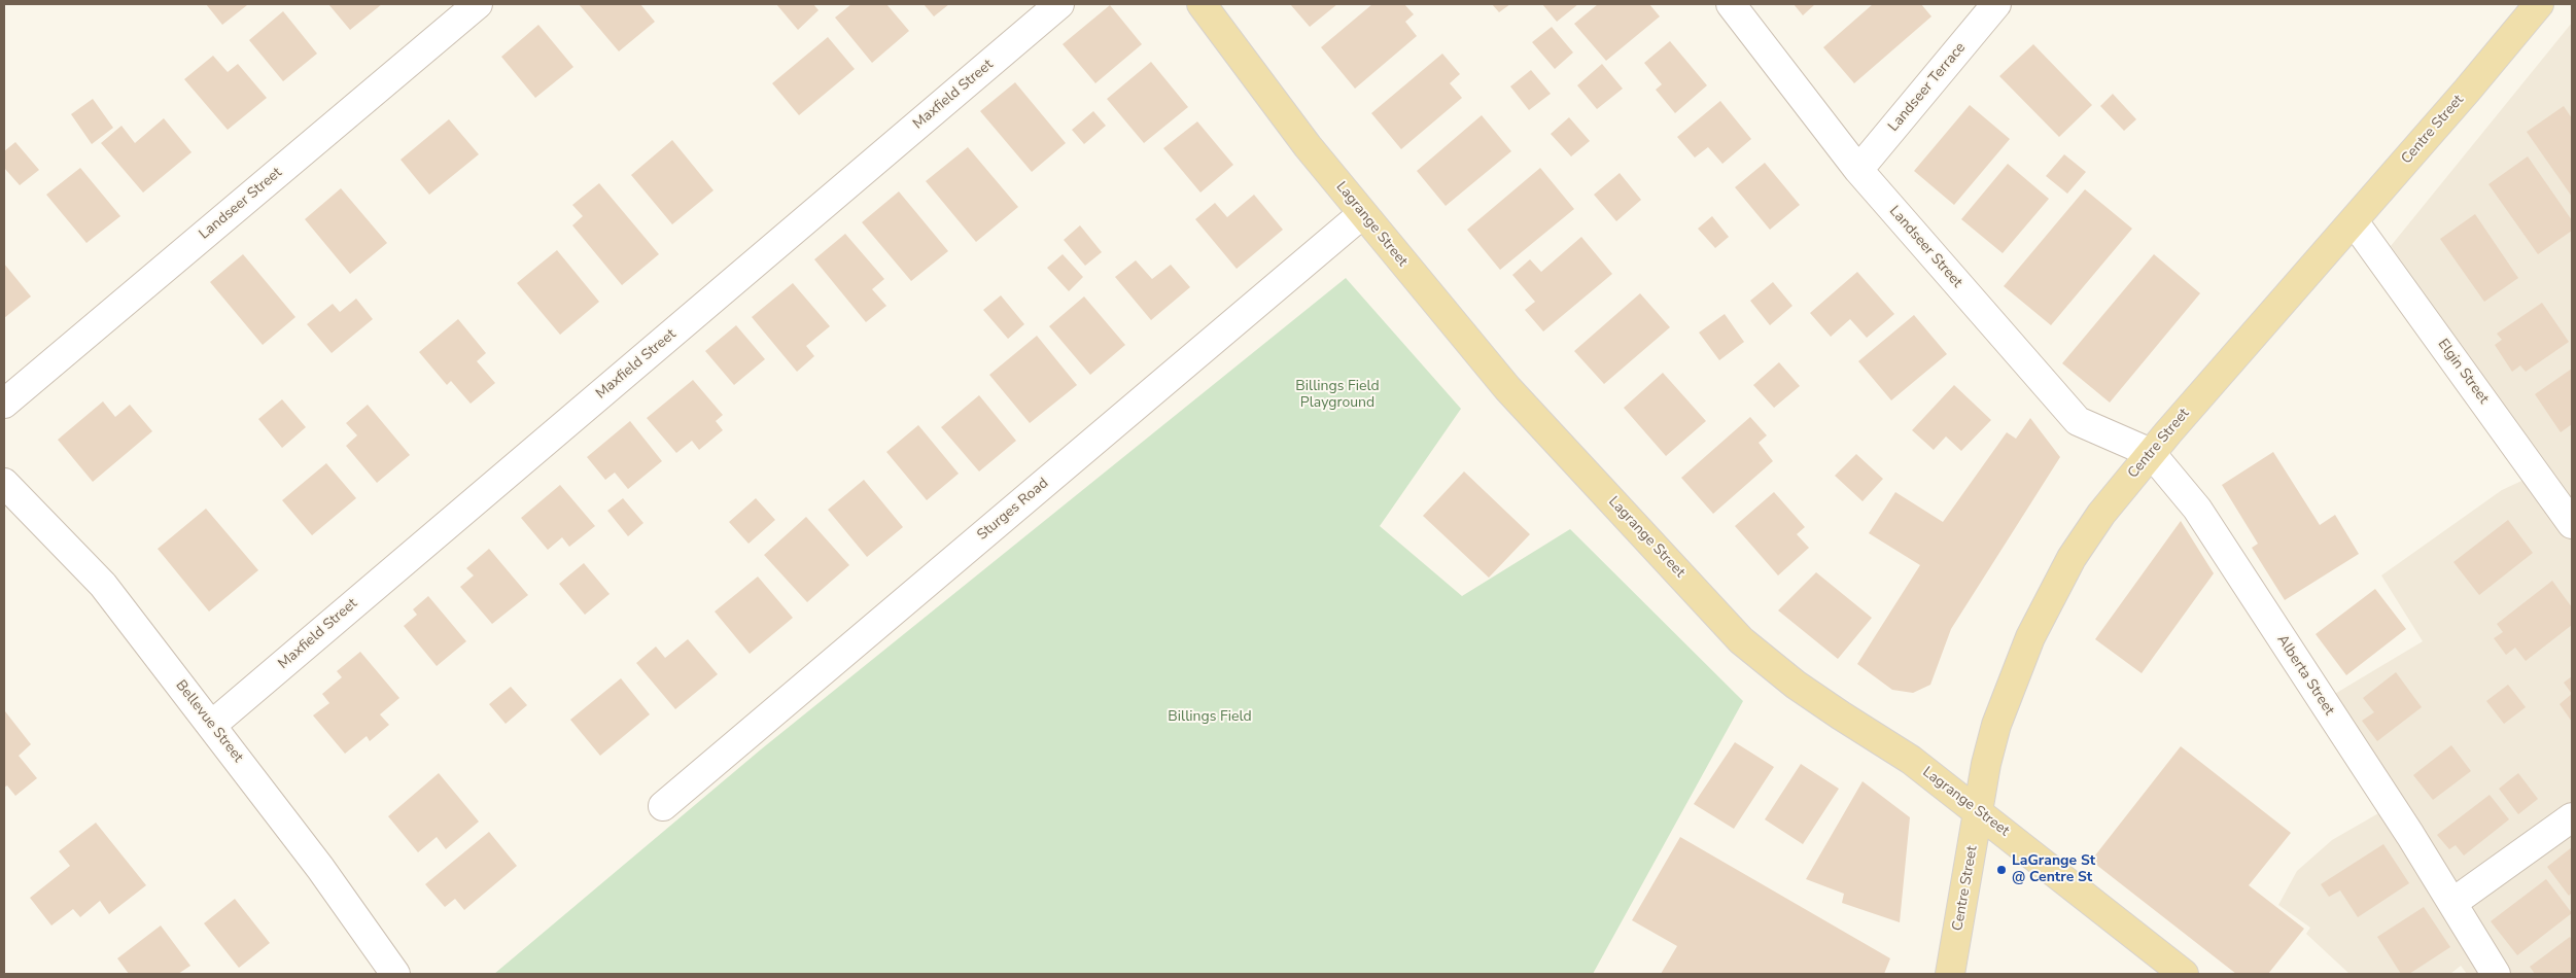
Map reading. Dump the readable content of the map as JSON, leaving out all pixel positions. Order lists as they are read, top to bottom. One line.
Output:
{"streets":{"main road":["Centre Street","Lagrange Street"],"street":["Landseer Terrace","Maxfield Street","Landseer Street","Elgin Street","Sturges Road","Alberta Street","Bellevue Street"]},"crossings":[["Landseer Terrace","Landseer Street"],["Maxfield Street","Bellevue Street"],["Centre Street","Landseer Street"],["Centre Street","Lagrange Street"],["Centre Street","Elgin Street"],["Centre Street","Alberta Street"],["Landseer Street","Alberta Street"],["Lagrange Street","Sturges Road"]],"parks":["Billings Field Playground","Billings Field"],"places":["LaGrange St @ Centre St"]}
